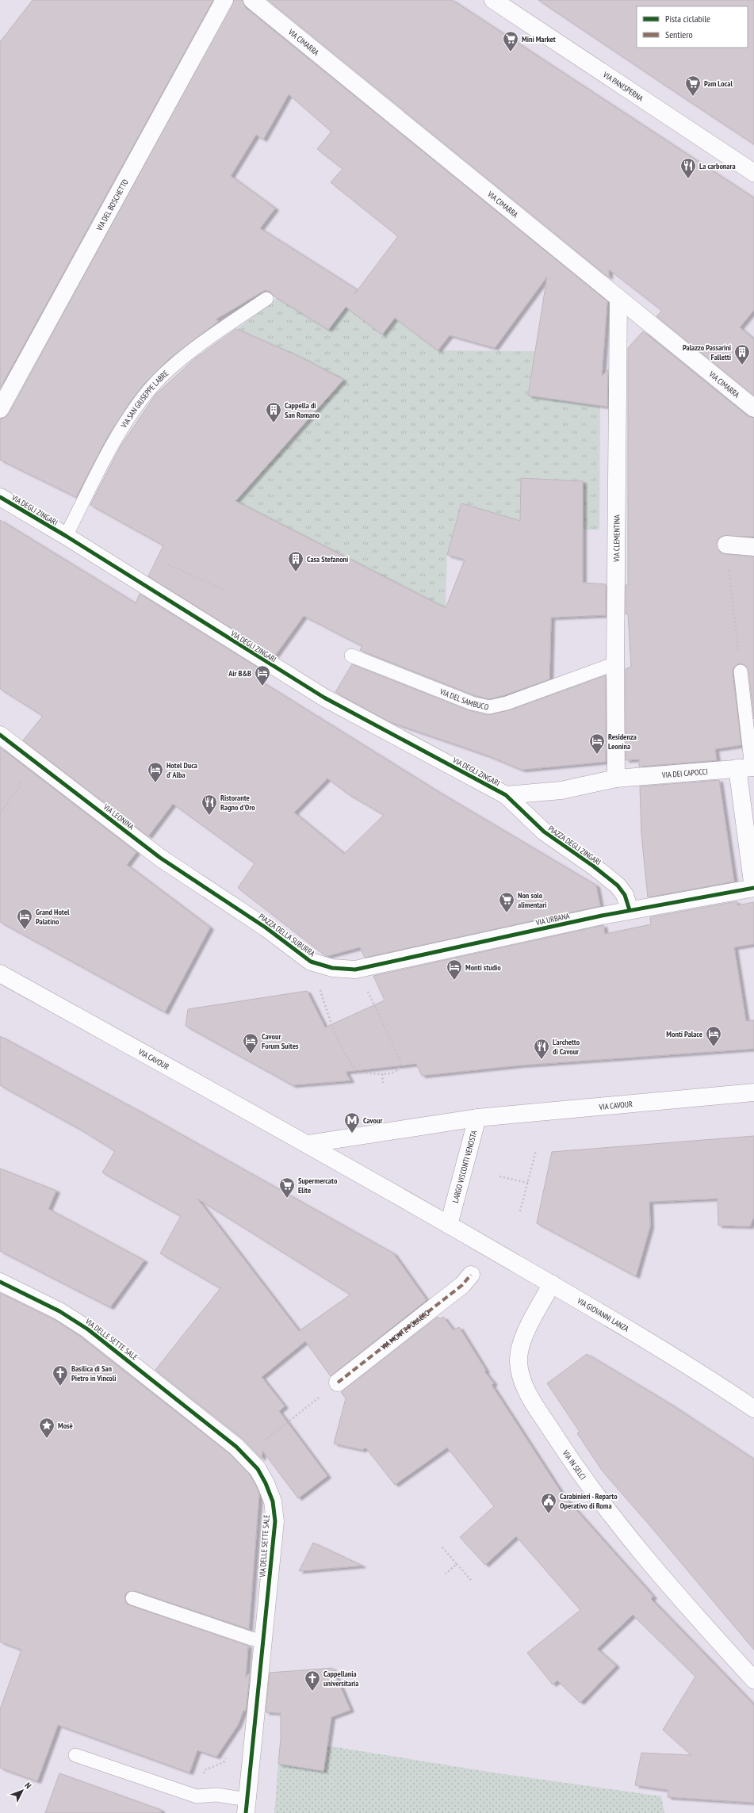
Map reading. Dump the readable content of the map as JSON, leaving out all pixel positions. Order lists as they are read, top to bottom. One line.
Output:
{"streets":{"street":["VIA CIMARRA","VIA PANISPERNA","VIA DEL BOSCHETTO","VIA DEGLI ZINGARI","VIA CLEMENTINA","VIA DEI CAPOCCI","VIA LEONINA","PIAZZA DEGLI ZINGARI","VIA URBANA","PIAZZA DELLA SUBURRA","VIA CAVOUR","LARGO VISCONTI VENOSTA","VIA GIOVANNI LANZA","VIA MONTE POLACCO","VIA DELLE SETTE SALE","VIA IN SELCI"],"lane":["VIA SAN GIUSEPPE LABRE","VIA DEL SAMBUCO"]},"crossings":[["VIA CIMARRA","VIA CLEMENTINA"],["VIA SAN GIUSEPPE LABRE","VIA DEGLI ZINGARI"],["VIA DEGLI ZINGARI","PIAZZA DEGLI ZINGARI"],["VIA CLEMENTINA","VIA DEL SAMBUCO"],["VIA CLEMENTINA","VIA DEI CAPOCCI"],["VIA LEONINA","PIAZZA DELLA SUBURRA"],["PIAZZA DEGLI ZINGARI","VIA URBANA"],["VIA URBANA","PIAZZA DELLA SUBURRA"],["VIA CAVOUR","LARGO VISCONTI VENOSTA"],["LARGO VISCONTI VENOSTA","VIA GIOVANNI LANZA"],["VIA GIOVANNI LANZA","VIA IN SELCI"]],"places":{"supermarket":["Mini Market","Pam Local","Non solo alimentari","Supermercato Elite"],"restaurant":["La carbonara","Ristorante Ragno d'Oro","L'archetto di Cavour"],"building":["Palazzo Passarini Falletti","Cappella di San Romano","Casa Stefanoni"],"hotel":["Air B&B","Residenza Leonina","Hotel Duca d' Alba","Grand Hotel Palatino","Monti studio","Monti Palace","Cavour Forum Suites"],"metro station":["Cavour"],"church":["Basilica di San Pietro in Vincoli","Cappellania universitaria"],"place":["Mosè"],"public building":["Carabinieri - Reparto Operativo di Roma"]},"legend":["Pista ciclabile","Sentiero"],"north":"top right"}
